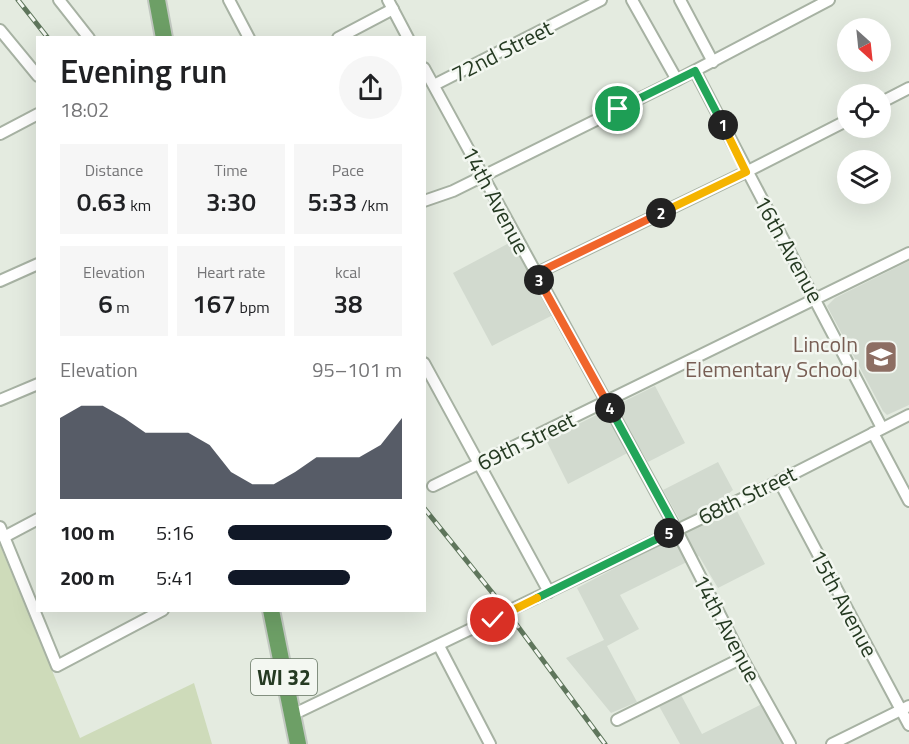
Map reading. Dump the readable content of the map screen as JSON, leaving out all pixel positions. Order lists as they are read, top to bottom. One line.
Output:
{"streets":{"main road":["WI 32"],"street":["72nd Street","14th Avenue","16th Avenue","69th Street","68th Street","15th Avenue"]},"crossings":[["72nd Street","14th Avenue"],["14th Avenue","69th Street"],["14th Avenue","68th Street"],["16th Avenue","69th Street"],["16th Avenue","68th Street"],["68th Street","15th Avenue"],["68th Street","WI 32"]],"places":{"school or university":["Lincoln Elementary School"]},"north":"bottom right","page":{"heading":["Evening run","18:02"],"pins":["1","2","3","4","5"],"stats":[["Distance","0.63 km"],["Time","3:30"],["Pace","5:33 /km"],["Elevation","6 m"],["Heart rate","167 bpm"],["kcal","38"]],"chart":["Elevation","95–101 m"],"list":[{"name":"100 m","note":"5:16"},{"name":"200 m","note":"5:41"}]}}
